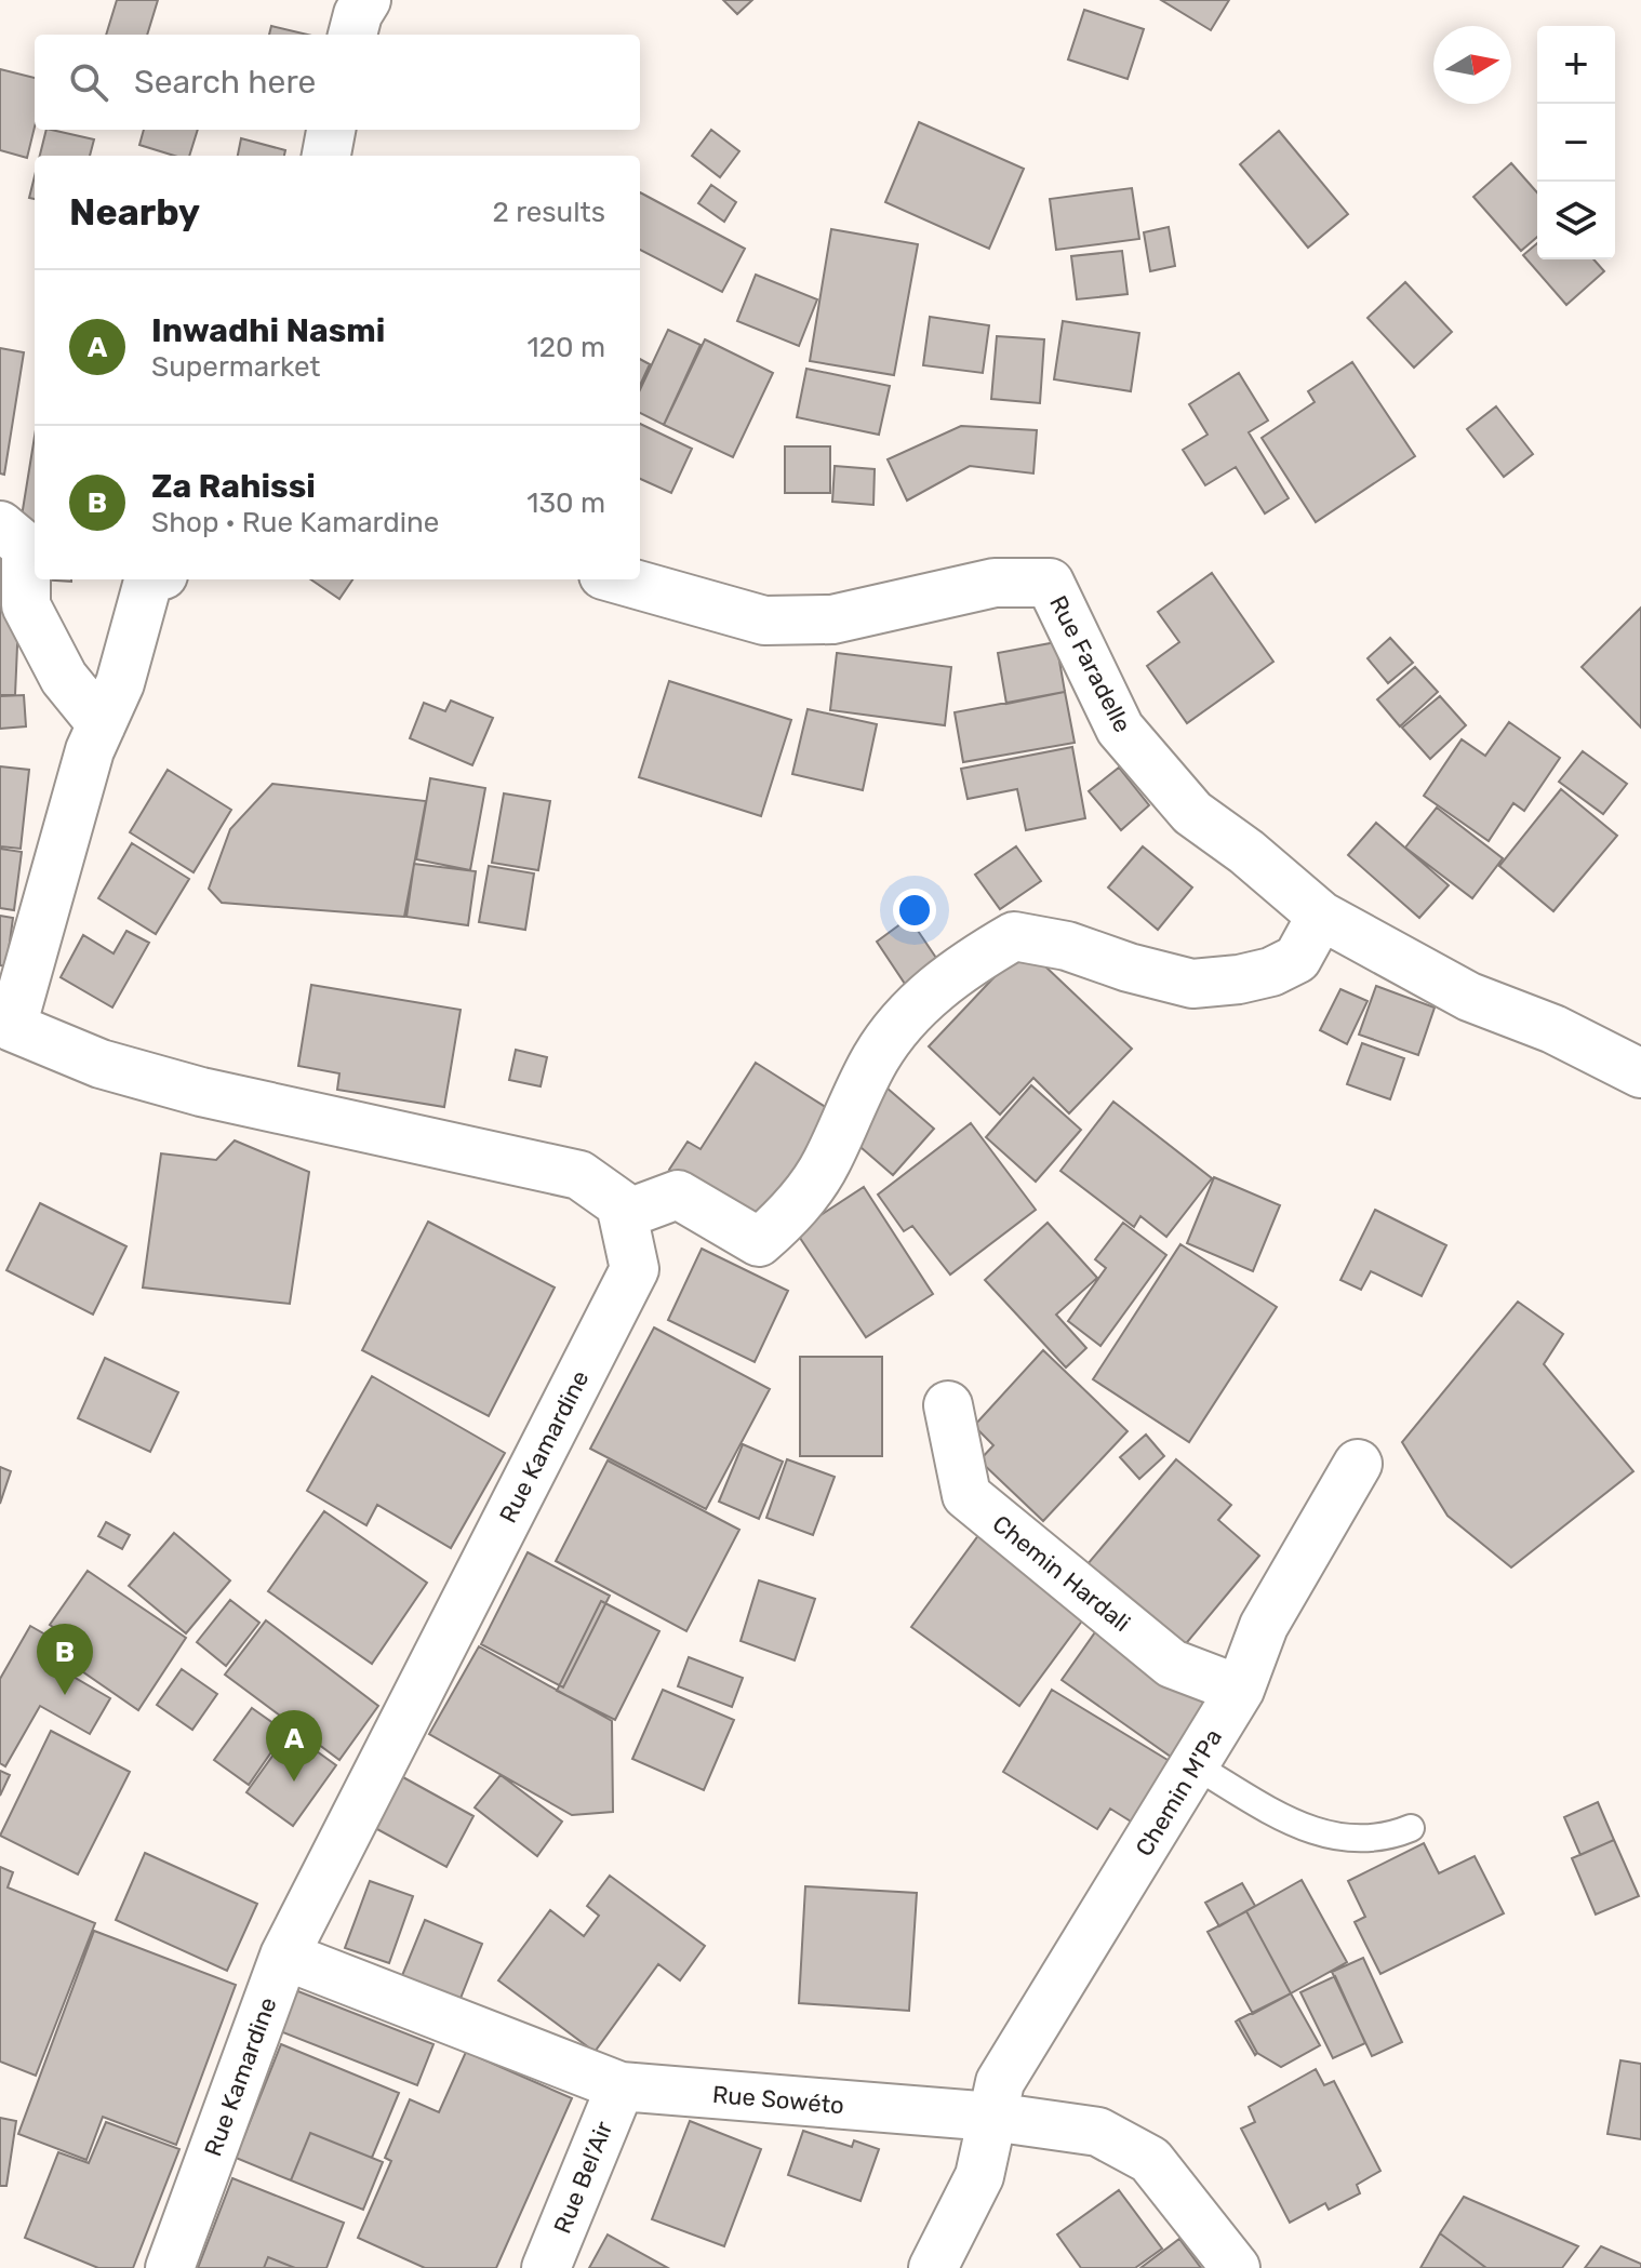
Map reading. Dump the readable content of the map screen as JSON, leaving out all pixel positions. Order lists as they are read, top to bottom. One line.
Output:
{"streets":{"street":["Rue Faradelle","Rue Kamardine","Chemin Hardali","Chemin M'Pa","Rue Sowéto","Rue Bel’Air"]},"crossings":[["Rue Kamardine","Rue Sowéto"],["Chemin Hardali","Chemin M'Pa"],["Chemin M'Pa","Rue Sowéto"],["Rue Sowéto","Rue Bel’Air"]],"north":"right","page":{"map_buttons":["+","−"],"search":"Search here","heading":["Nearby","2 results"],"list":[{"mark":"A","name":"Inwadhi Nasmi","note":"Supermarket","value":"120 m"},{"mark":"B","name":"Za Rahissi","note":"Shop · Rue Kamardine","value":"130 m"}],"pins":["B","A"]}}
